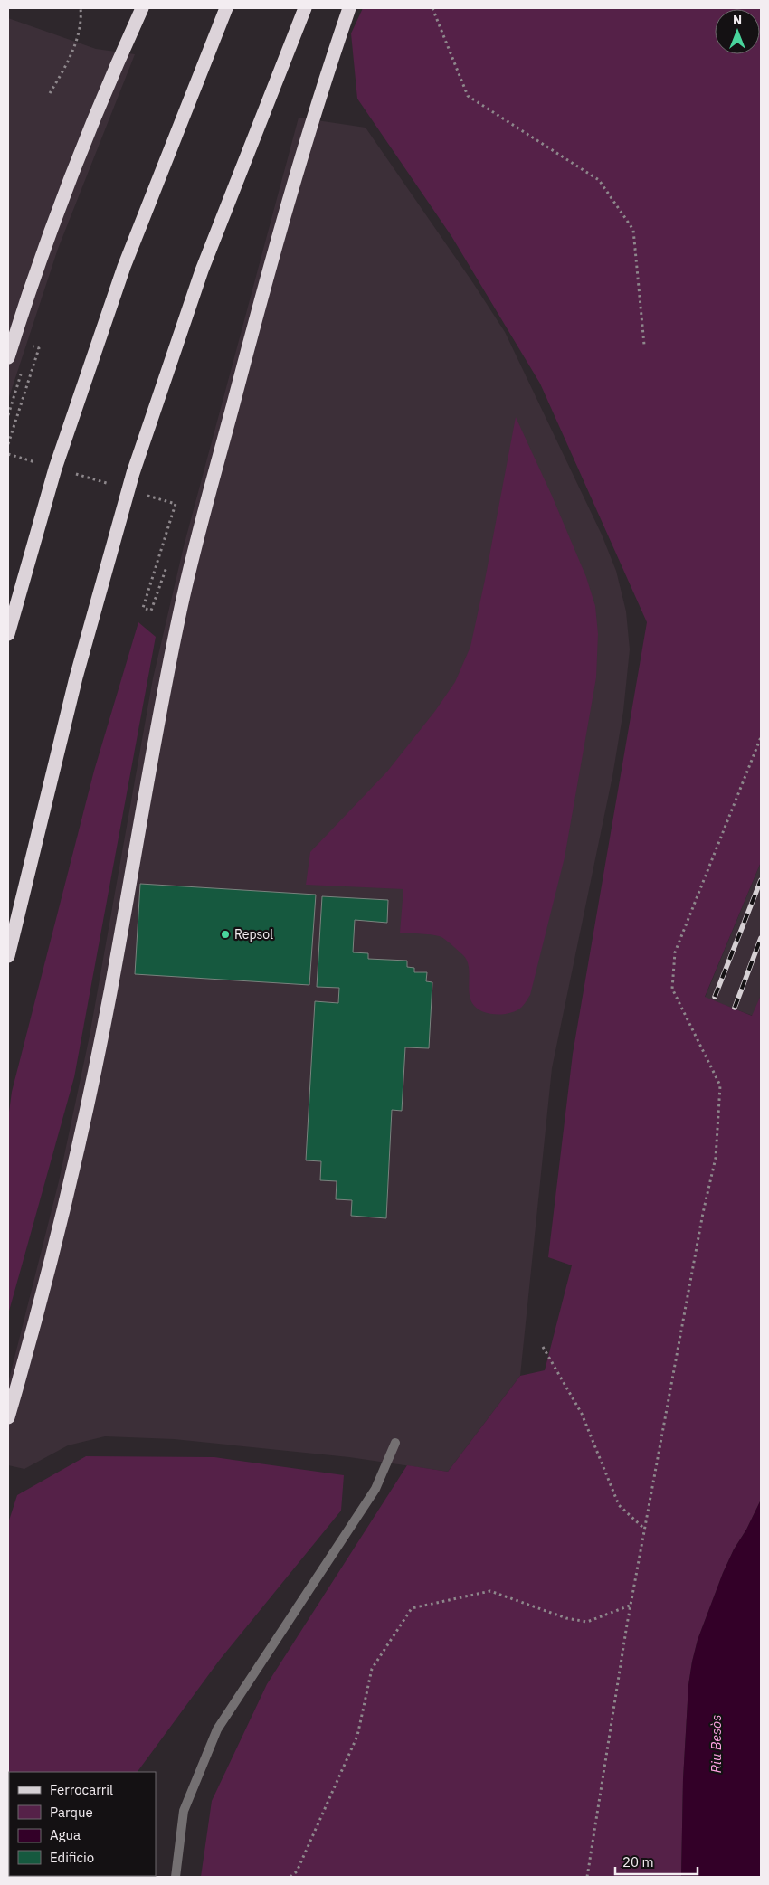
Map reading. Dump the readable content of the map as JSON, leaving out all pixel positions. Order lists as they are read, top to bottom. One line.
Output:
{"water":["Riu Besòs"],"places":["Repsol"],"legend":["Ferrocarril","Parque","Agua","Edificio"],"scale_bar":"20 m","north":"top"}
